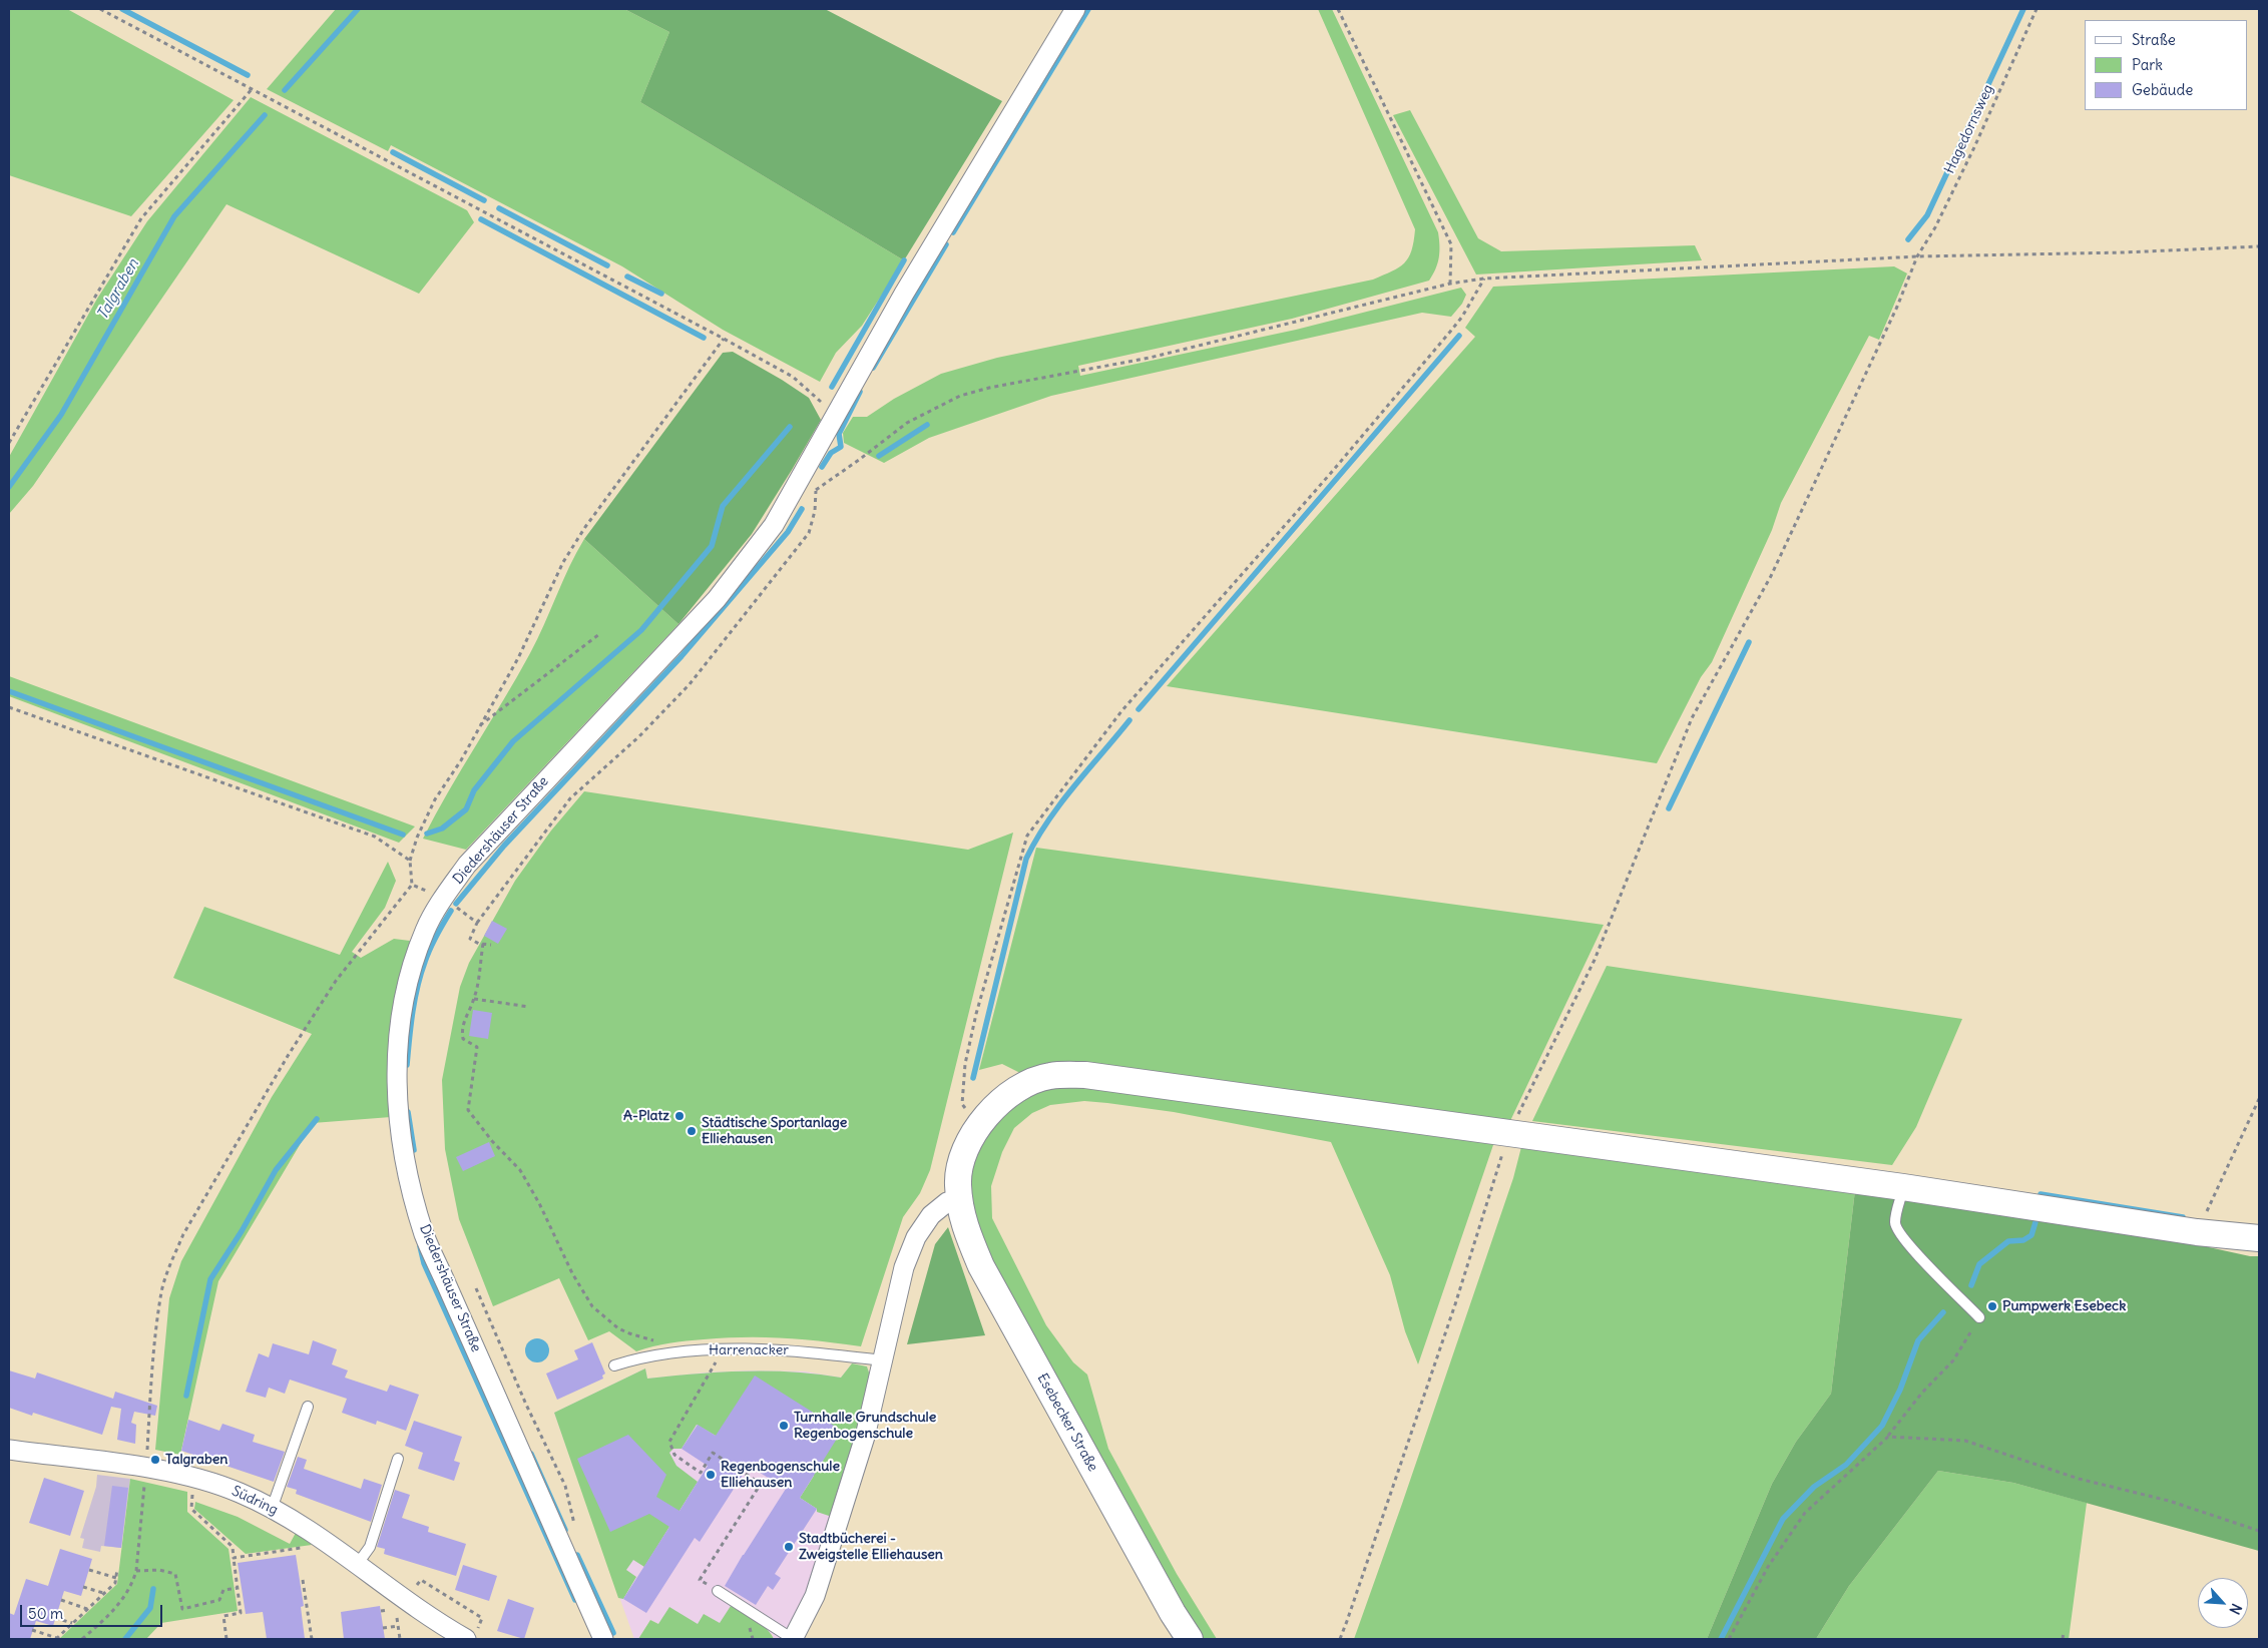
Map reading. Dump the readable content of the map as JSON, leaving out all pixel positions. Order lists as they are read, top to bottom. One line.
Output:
{"streets":{"street":["Diedershäuser Straße","Esebecker Straße","Südring"],"lane":["Harrenacker"],"path":["Hagedornsweg"]},"crossings":[["Hagedornsweg","Esebecker Straße"]],"water":["Talgraben"],"places":["A-Platz","Städtische Sportanlage Elliehausen","Pumpwerk Esebeck","Turnhalle Grundschule Regenbogenschule","Talgraben","Regenbogenschule Elliehausen","Stadtbücherei - Zweigstelle Elliehausen"],"legend":["Straße","Park","Gebäude"],"scale_bar":"50 m","north":"bottom right"}
